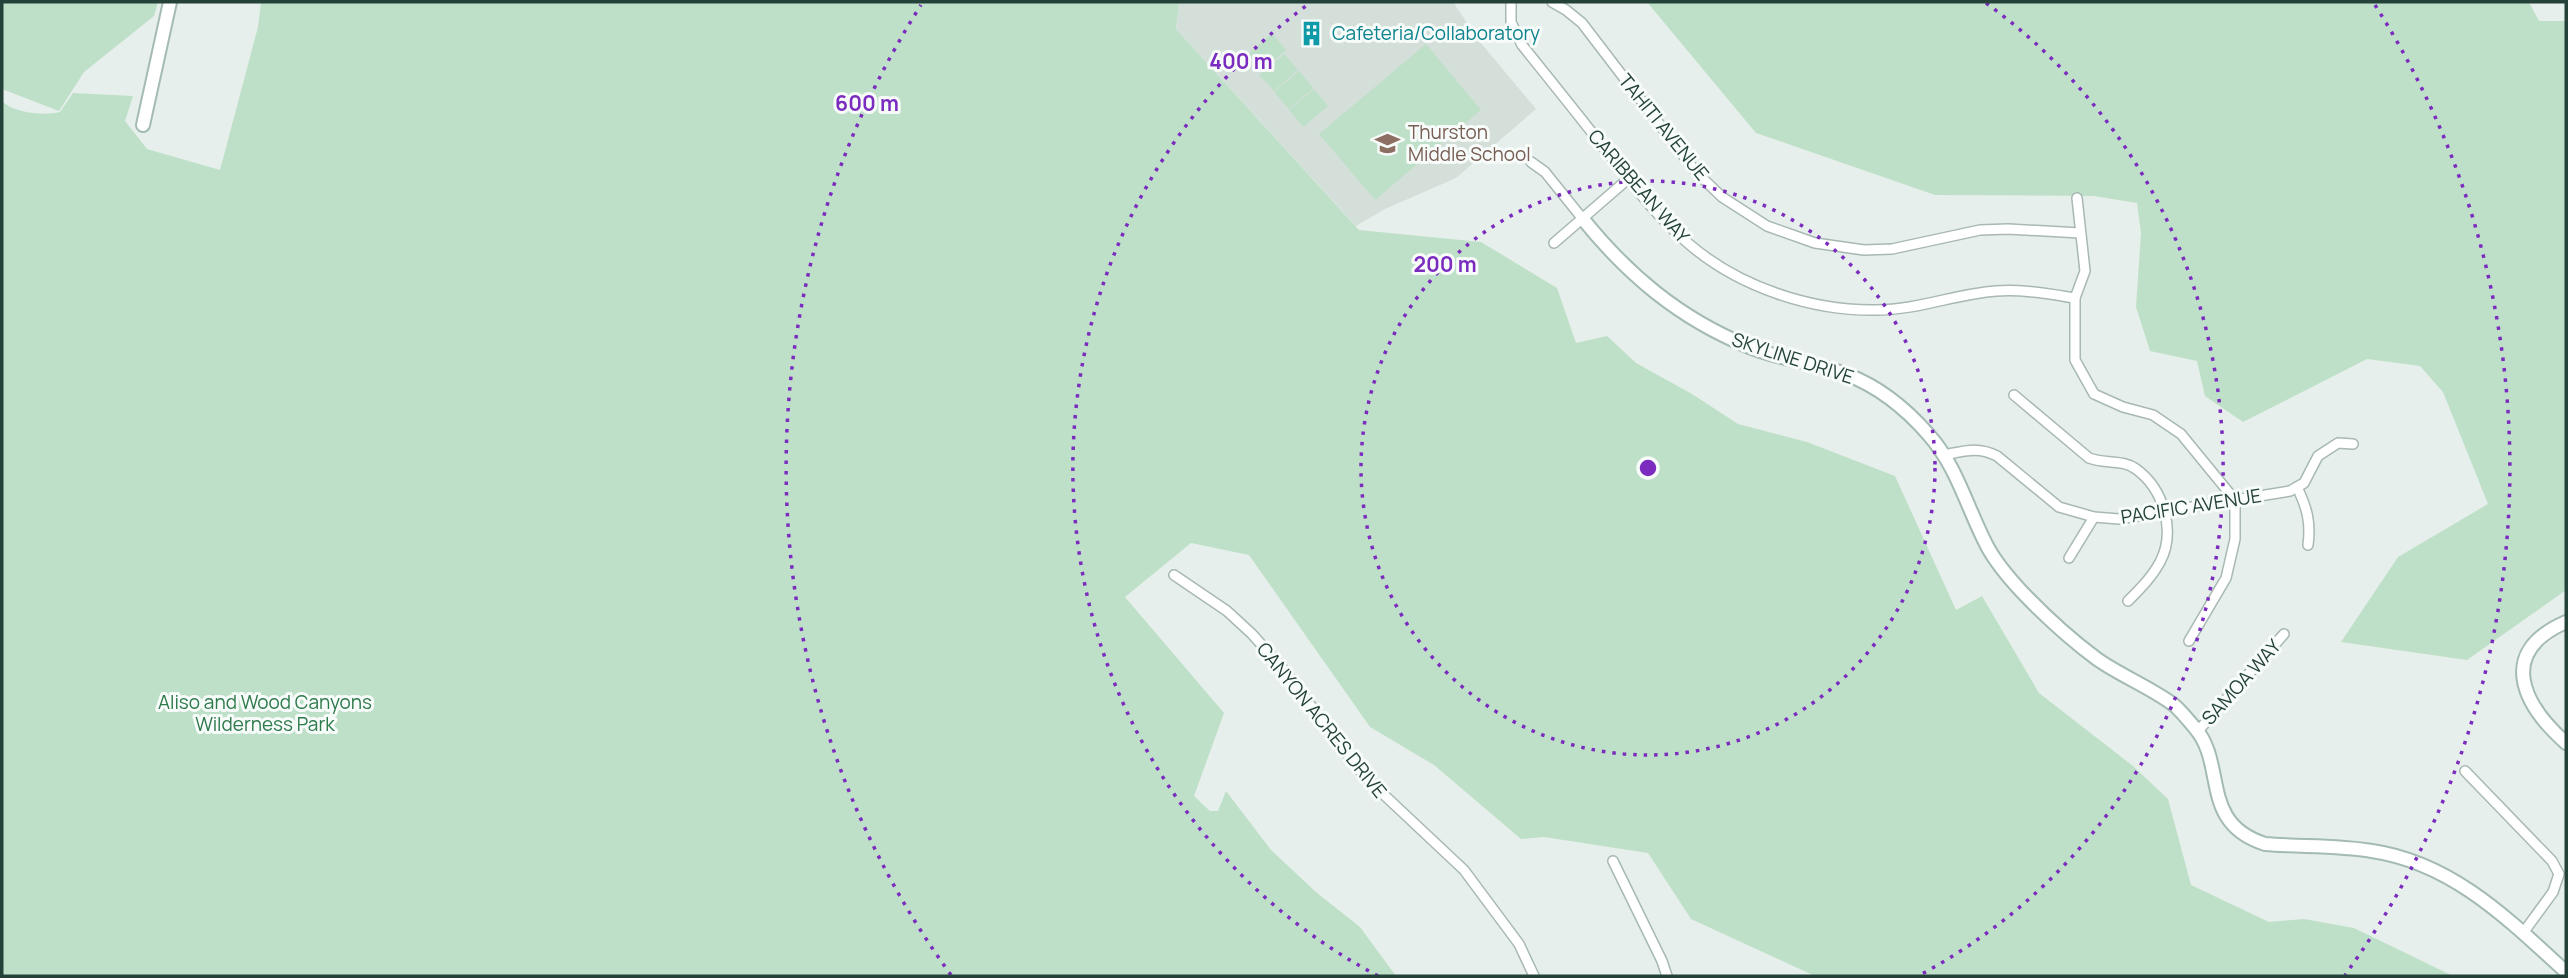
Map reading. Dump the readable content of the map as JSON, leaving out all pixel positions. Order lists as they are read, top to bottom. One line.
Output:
{"streets":{"street":["TAHITI AVENUE","CARIBBEAN WAY","SKYLINE DRIVE","PACIFIC AVENUE","SAMOA WAY","CANYON ACRES DRIVE"]},"crossings":[["SKYLINE DRIVE","PACIFIC AVENUE"],["SKYLINE DRIVE","SAMOA WAY"]],"parks":["Aliso and Wood Canyons Wilderness Park"],"places":{"building":["Cafeteria/Collaboratory"],"school or university":["Thurston Middle School"]},"rings":["400 m","600 m","200 m"]}
